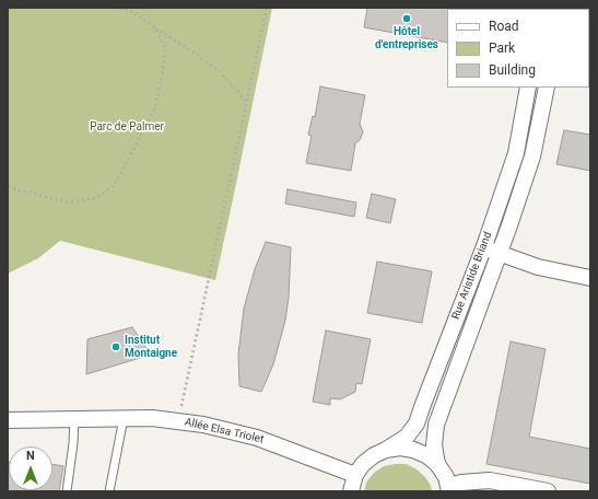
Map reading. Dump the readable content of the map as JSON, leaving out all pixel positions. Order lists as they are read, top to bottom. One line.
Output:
{"streets":{"street":["Rue Aristide Briand","Allée Elsa Triolet"]},"crossings":[["Rue Aristide Briand","Allée Elsa Triolet"]],"parks":["Parc de Palmer"],"places":["Hôtel d'entreprises","Institut Montaigne"],"legend":["Road","Park","Building"],"north":"top"}
